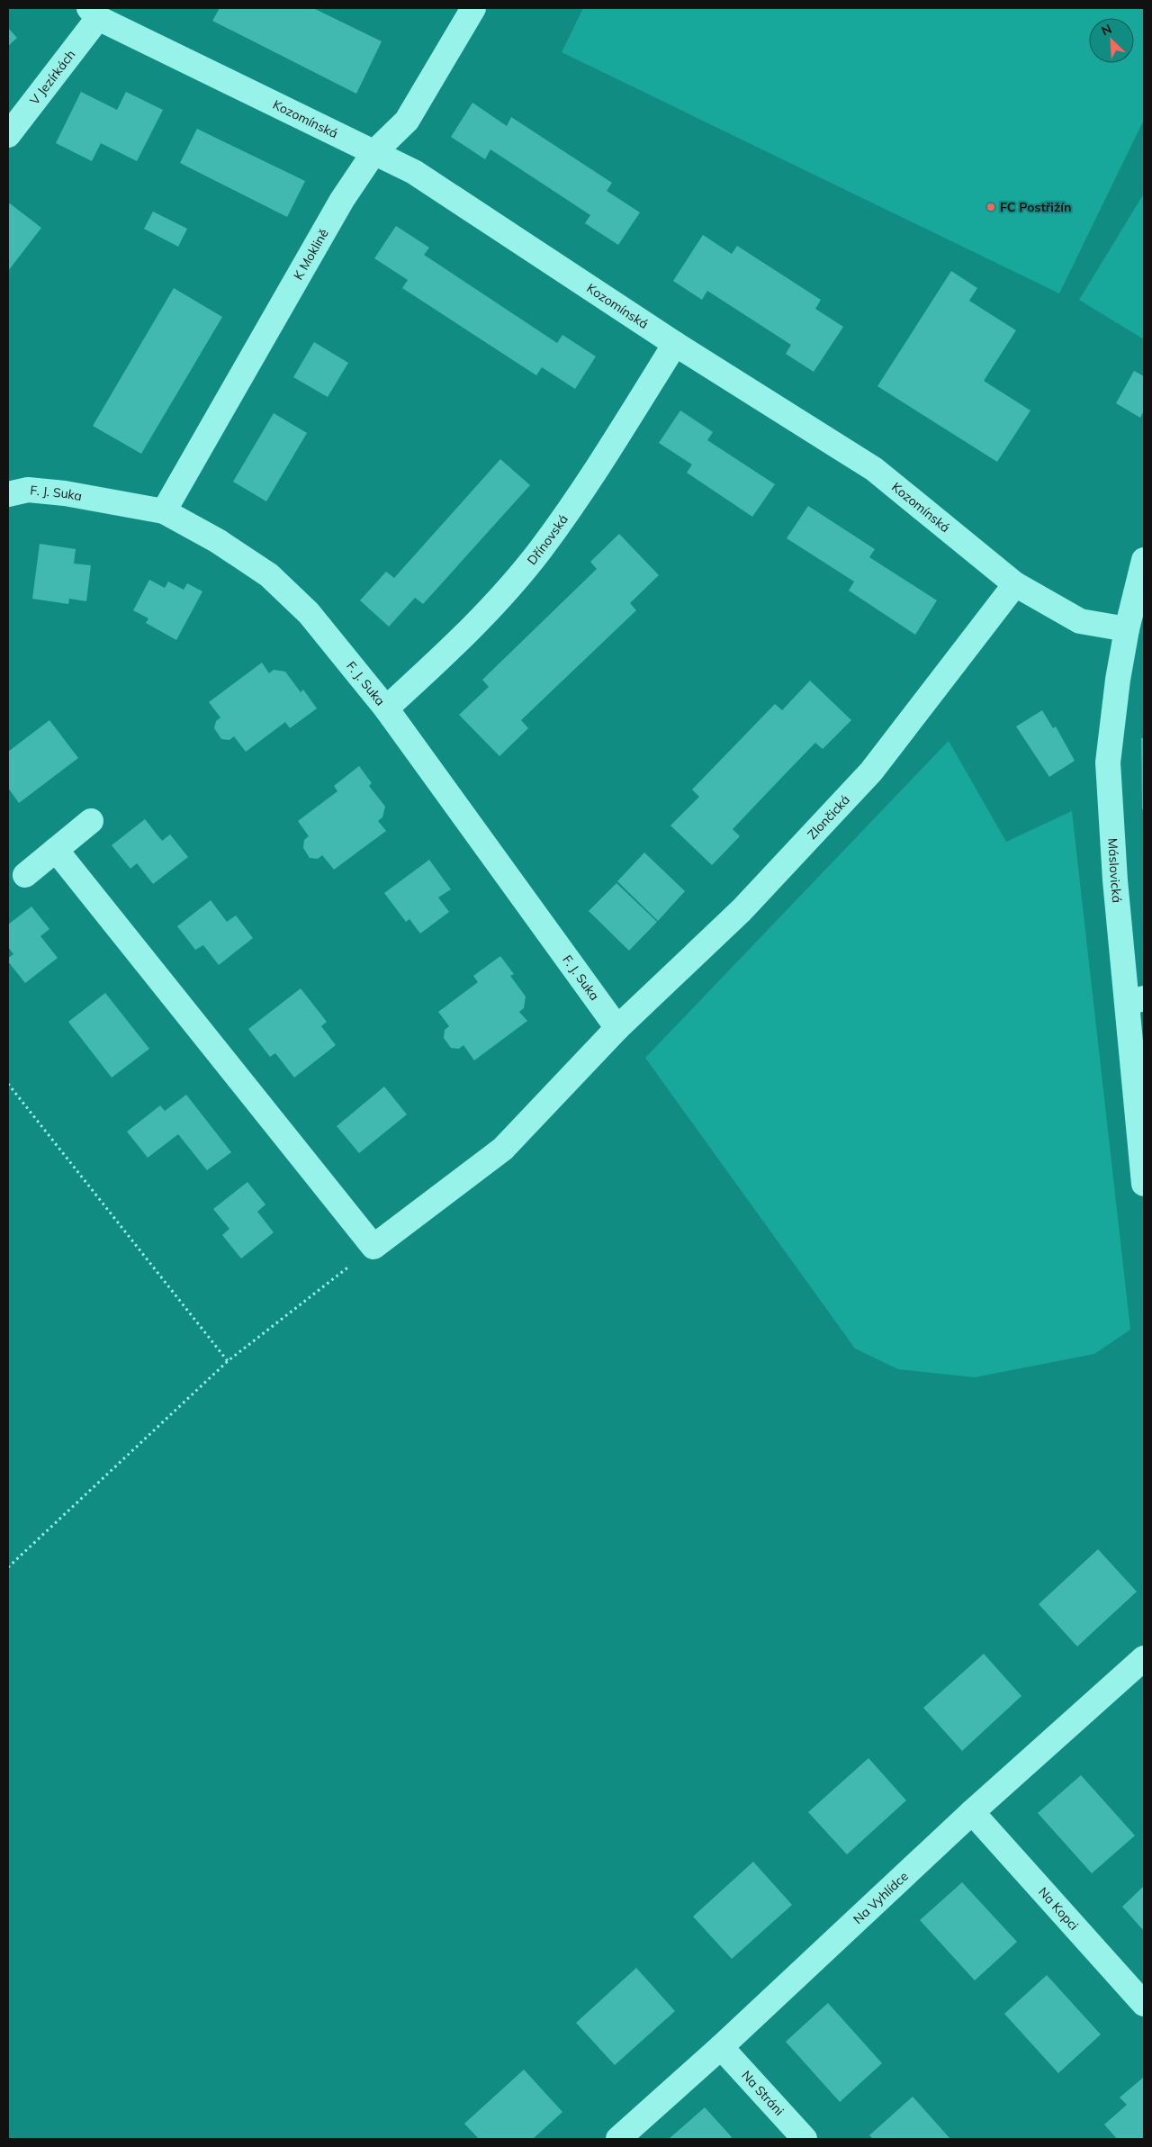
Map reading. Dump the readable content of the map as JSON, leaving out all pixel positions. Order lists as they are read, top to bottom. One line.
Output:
{"streets":{"street":["V Jezírkách","Kozomínská","K Moklině","F. J. Suka","Dřínovská","Zlončická","Máslovická","Na Vyhlídce","Na Kopci","Na Stráni"]},"crossings":[["V Jezírkách","Kozomínská"],["Kozomínská","K Moklině"],["Kozomínská","Dřínovská"],["Kozomínská","Zlončická"],["Kozomínská","Máslovická"],["K Moklině","F. J. Suka"],["F. J. Suka","Dřínovská"],["F. J. Suka","Zlončická"],["Na Vyhlídce","Na Kopci"],["Na Vyhlídce","Na Stráni"]],"places":["FC Postřižín"],"north":"top left"}
